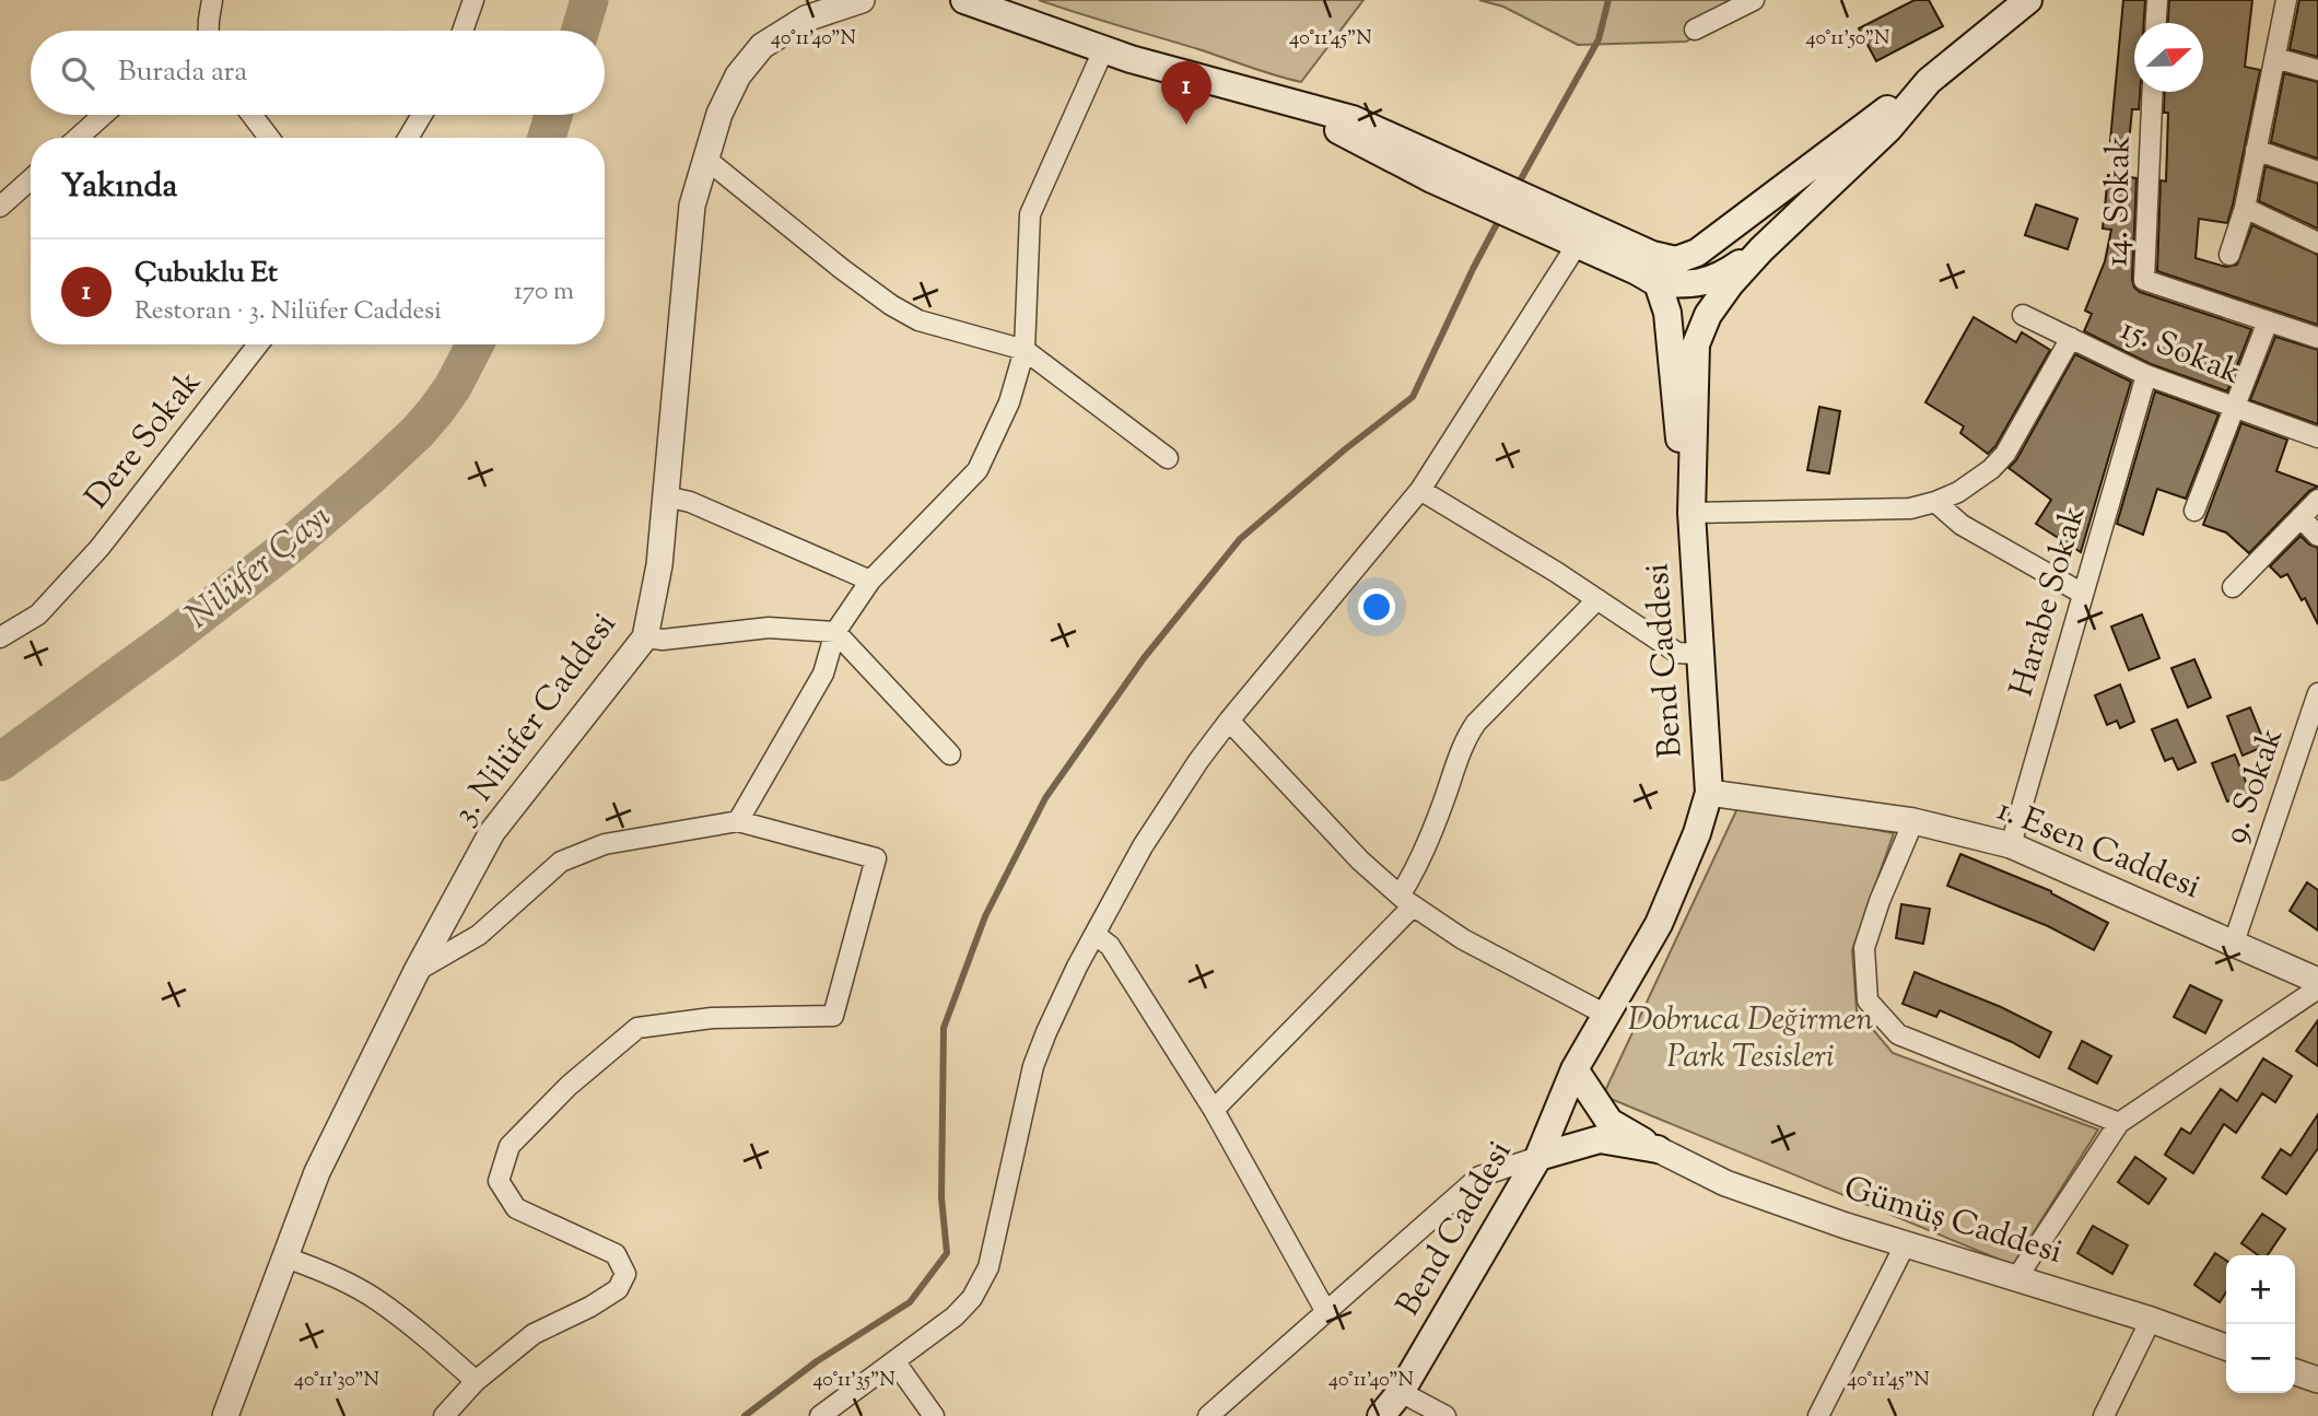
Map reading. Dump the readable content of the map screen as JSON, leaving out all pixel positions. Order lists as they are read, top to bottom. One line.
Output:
{"streets":{"main road":["Bend Caddesi"],"street":["14. Sokak","15. Sokak","Dere Sokak","Harabe Sokak","3. Nilüfer Caddesi","9. Sokak","1. Esen Caddesi","Gümüş Caddesi"]},"crossings":[["15. Sokak","Harabe Sokak"],["Harabe Sokak","1. Esen Caddesi"],["Bend Caddesi","1. Esen Caddesi"],["9. Sokak","1. Esen Caddesi"]],"water":["Nilüfer Çayı"],"parks":["Dobruca Değirmen Park Tesisleri"],"north":"right","page":{"search":"Burada ara","pins":"1","heading":"Yakında","list":[{"mark":"1","name":"Çubuklu Et","note":"Restoran · 3. Nilüfer Caddesi","value":"170 m"}],"map_buttons":["+","−"]},"coordinates":["40°11'40\"N","40°11'45\"N","40°11'50\"N","40°11'30\"N","40°11'35\"N"]}
